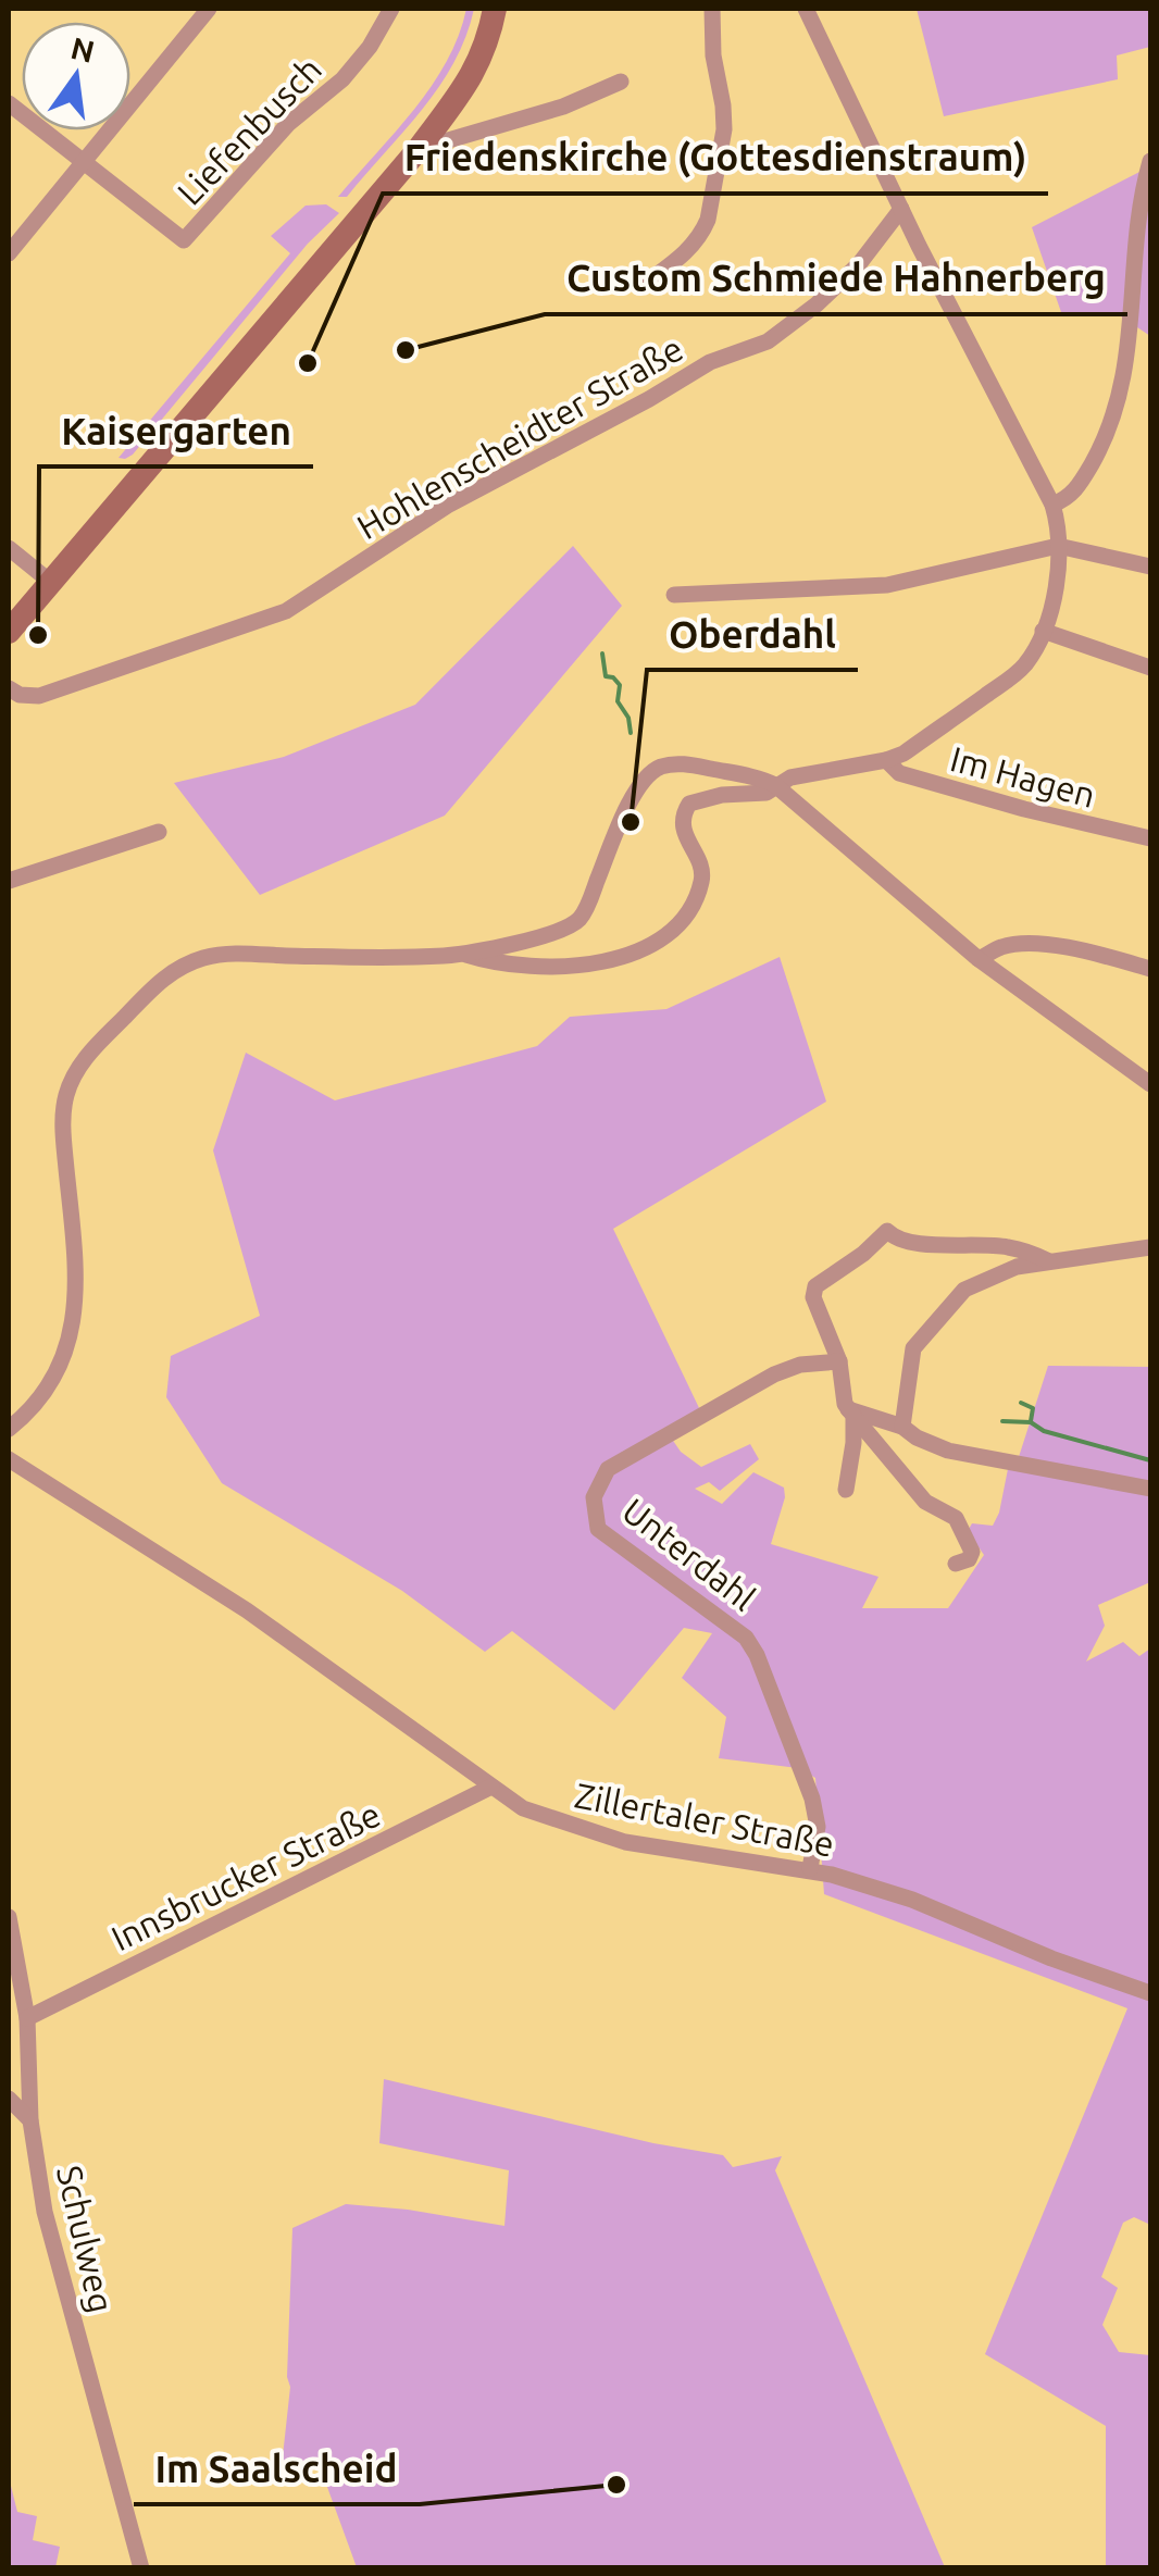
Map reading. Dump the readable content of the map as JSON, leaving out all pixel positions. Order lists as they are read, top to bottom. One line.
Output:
{"streets":{"street":["Liefenbusch","Hohlenscheidter Straße","Im Hagen","Unterdahl","Zillertaler Straße","Innsbrucker Straße","Schulweg"]},"crossings":[["Unterdahl","Zillertaler Straße"],["Zillertaler Straße","Innsbrucker Straße"],["Innsbrucker Straße","Schulweg"]],"places":["Custom Schmiede Hahnerberg","Friedenskirche (Gottesdienstraum)","Kaisergarten","Oberdahl","Im Saalscheid"],"north":"top"}
